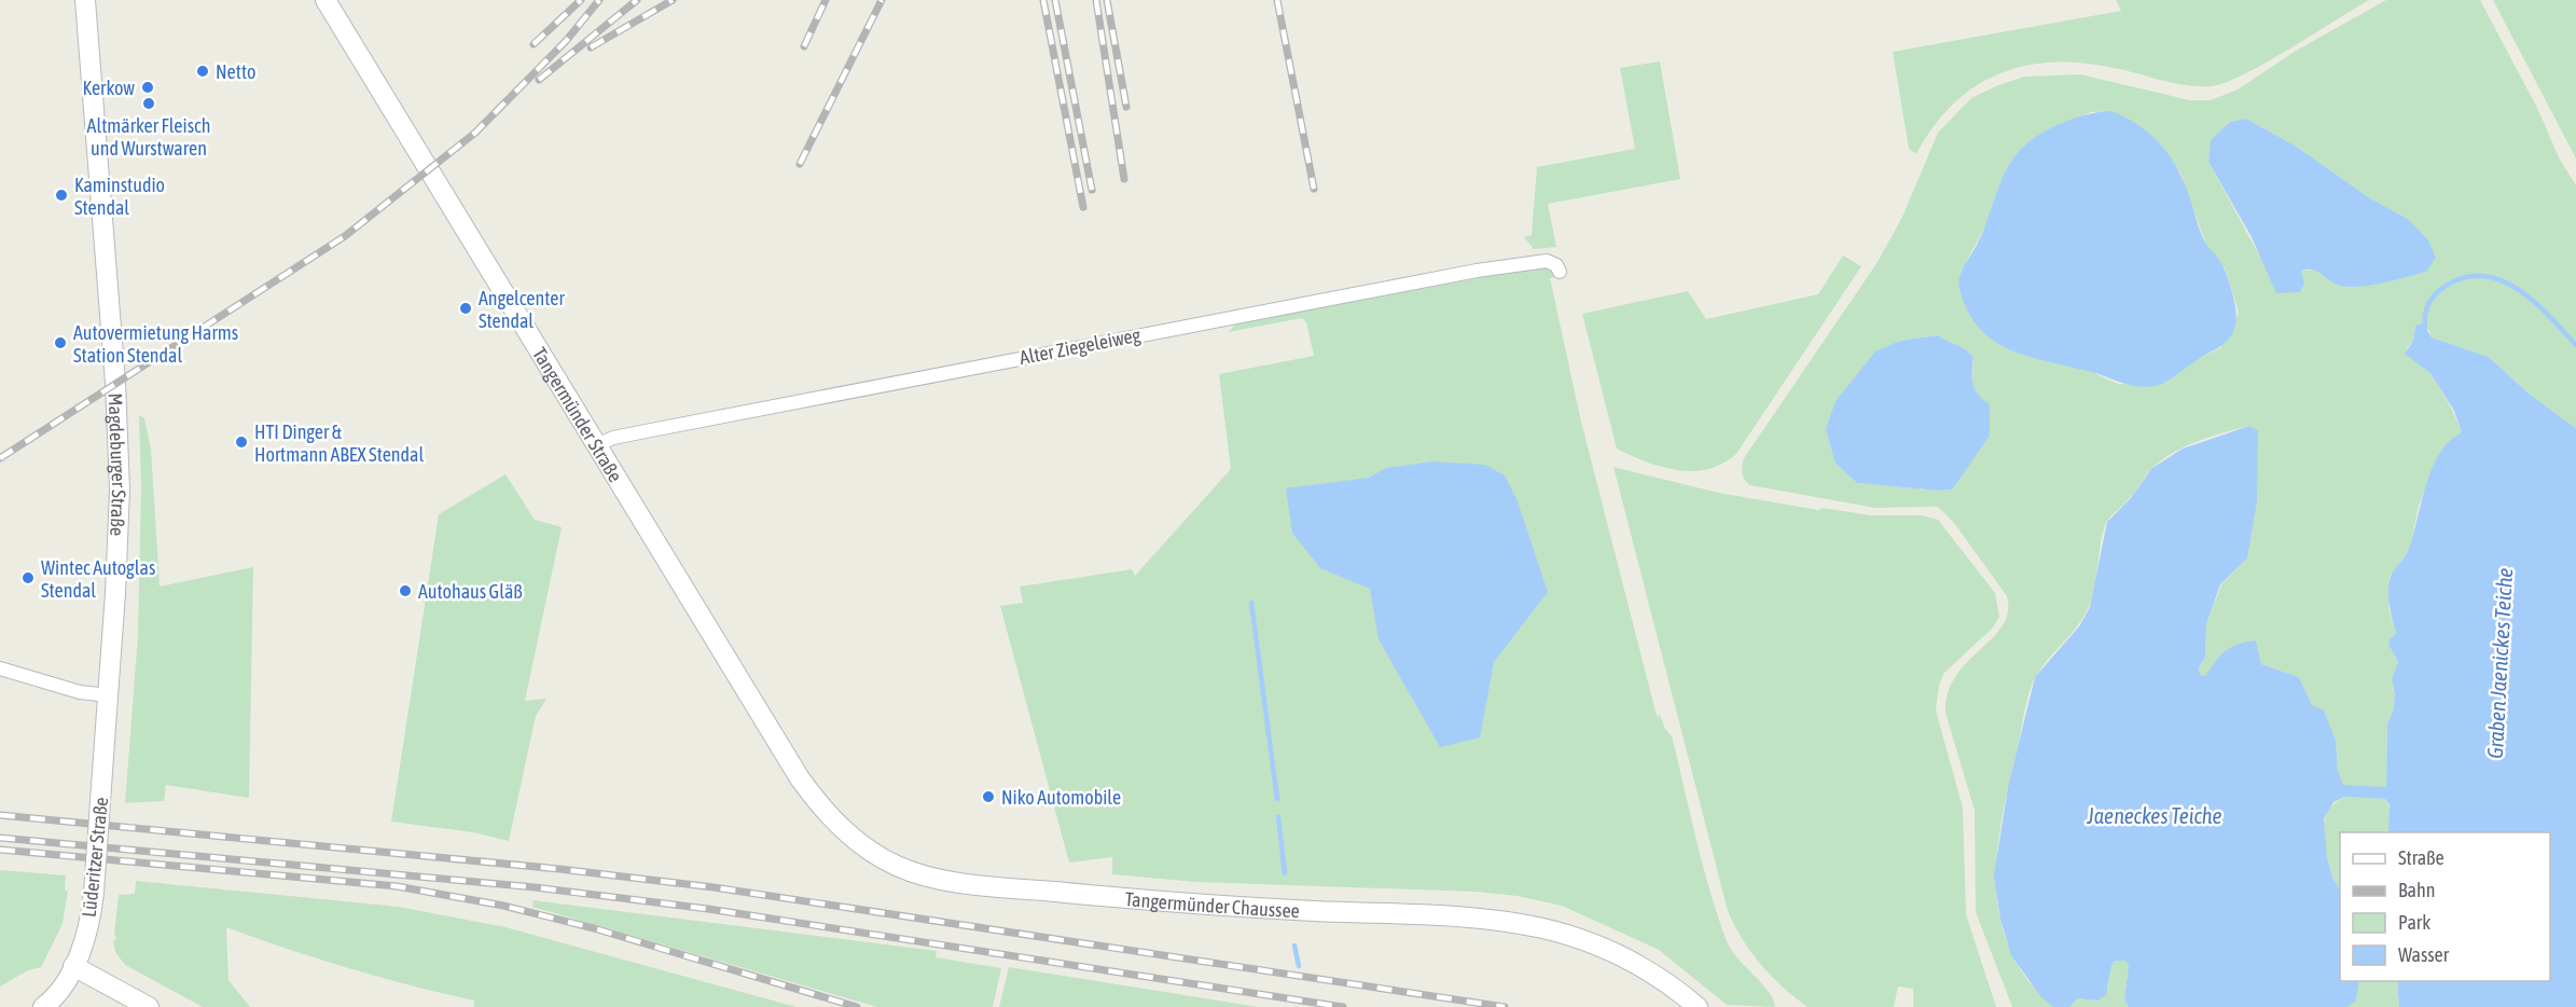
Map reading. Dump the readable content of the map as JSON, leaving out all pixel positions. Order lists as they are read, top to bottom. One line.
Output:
{"streets":{"main road":["Tangermünder Straße","Magdeburger Straße","Lüderitzer Straße","Tangermünder Chaussee"],"street":["Alter Ziegeleiweg"]},"crossings":[["Alter Ziegeleiweg","Tangermünder Straße"],["Tangermünder Straße","Tangermünder Chaussee"],["Magdeburger Straße","Lüderitzer Straße"]],"water":["Graben Jaenickes Teiche","Jaeneckes Teiche"],"places":["Netto","Kerkow","Altmärker Fleisch und Wurstwaren","Kaminstudio Stendal","Angelcenter Stendal","Autovermietung Harms Station Stendal","HTI Dinger & Hortmann ABEX Stendal","Wintec Autoglas Stendal","Autohaus Gläß","Niko Automobile"],"legend":["Straße","Bahn","Park","Wasser"]}
